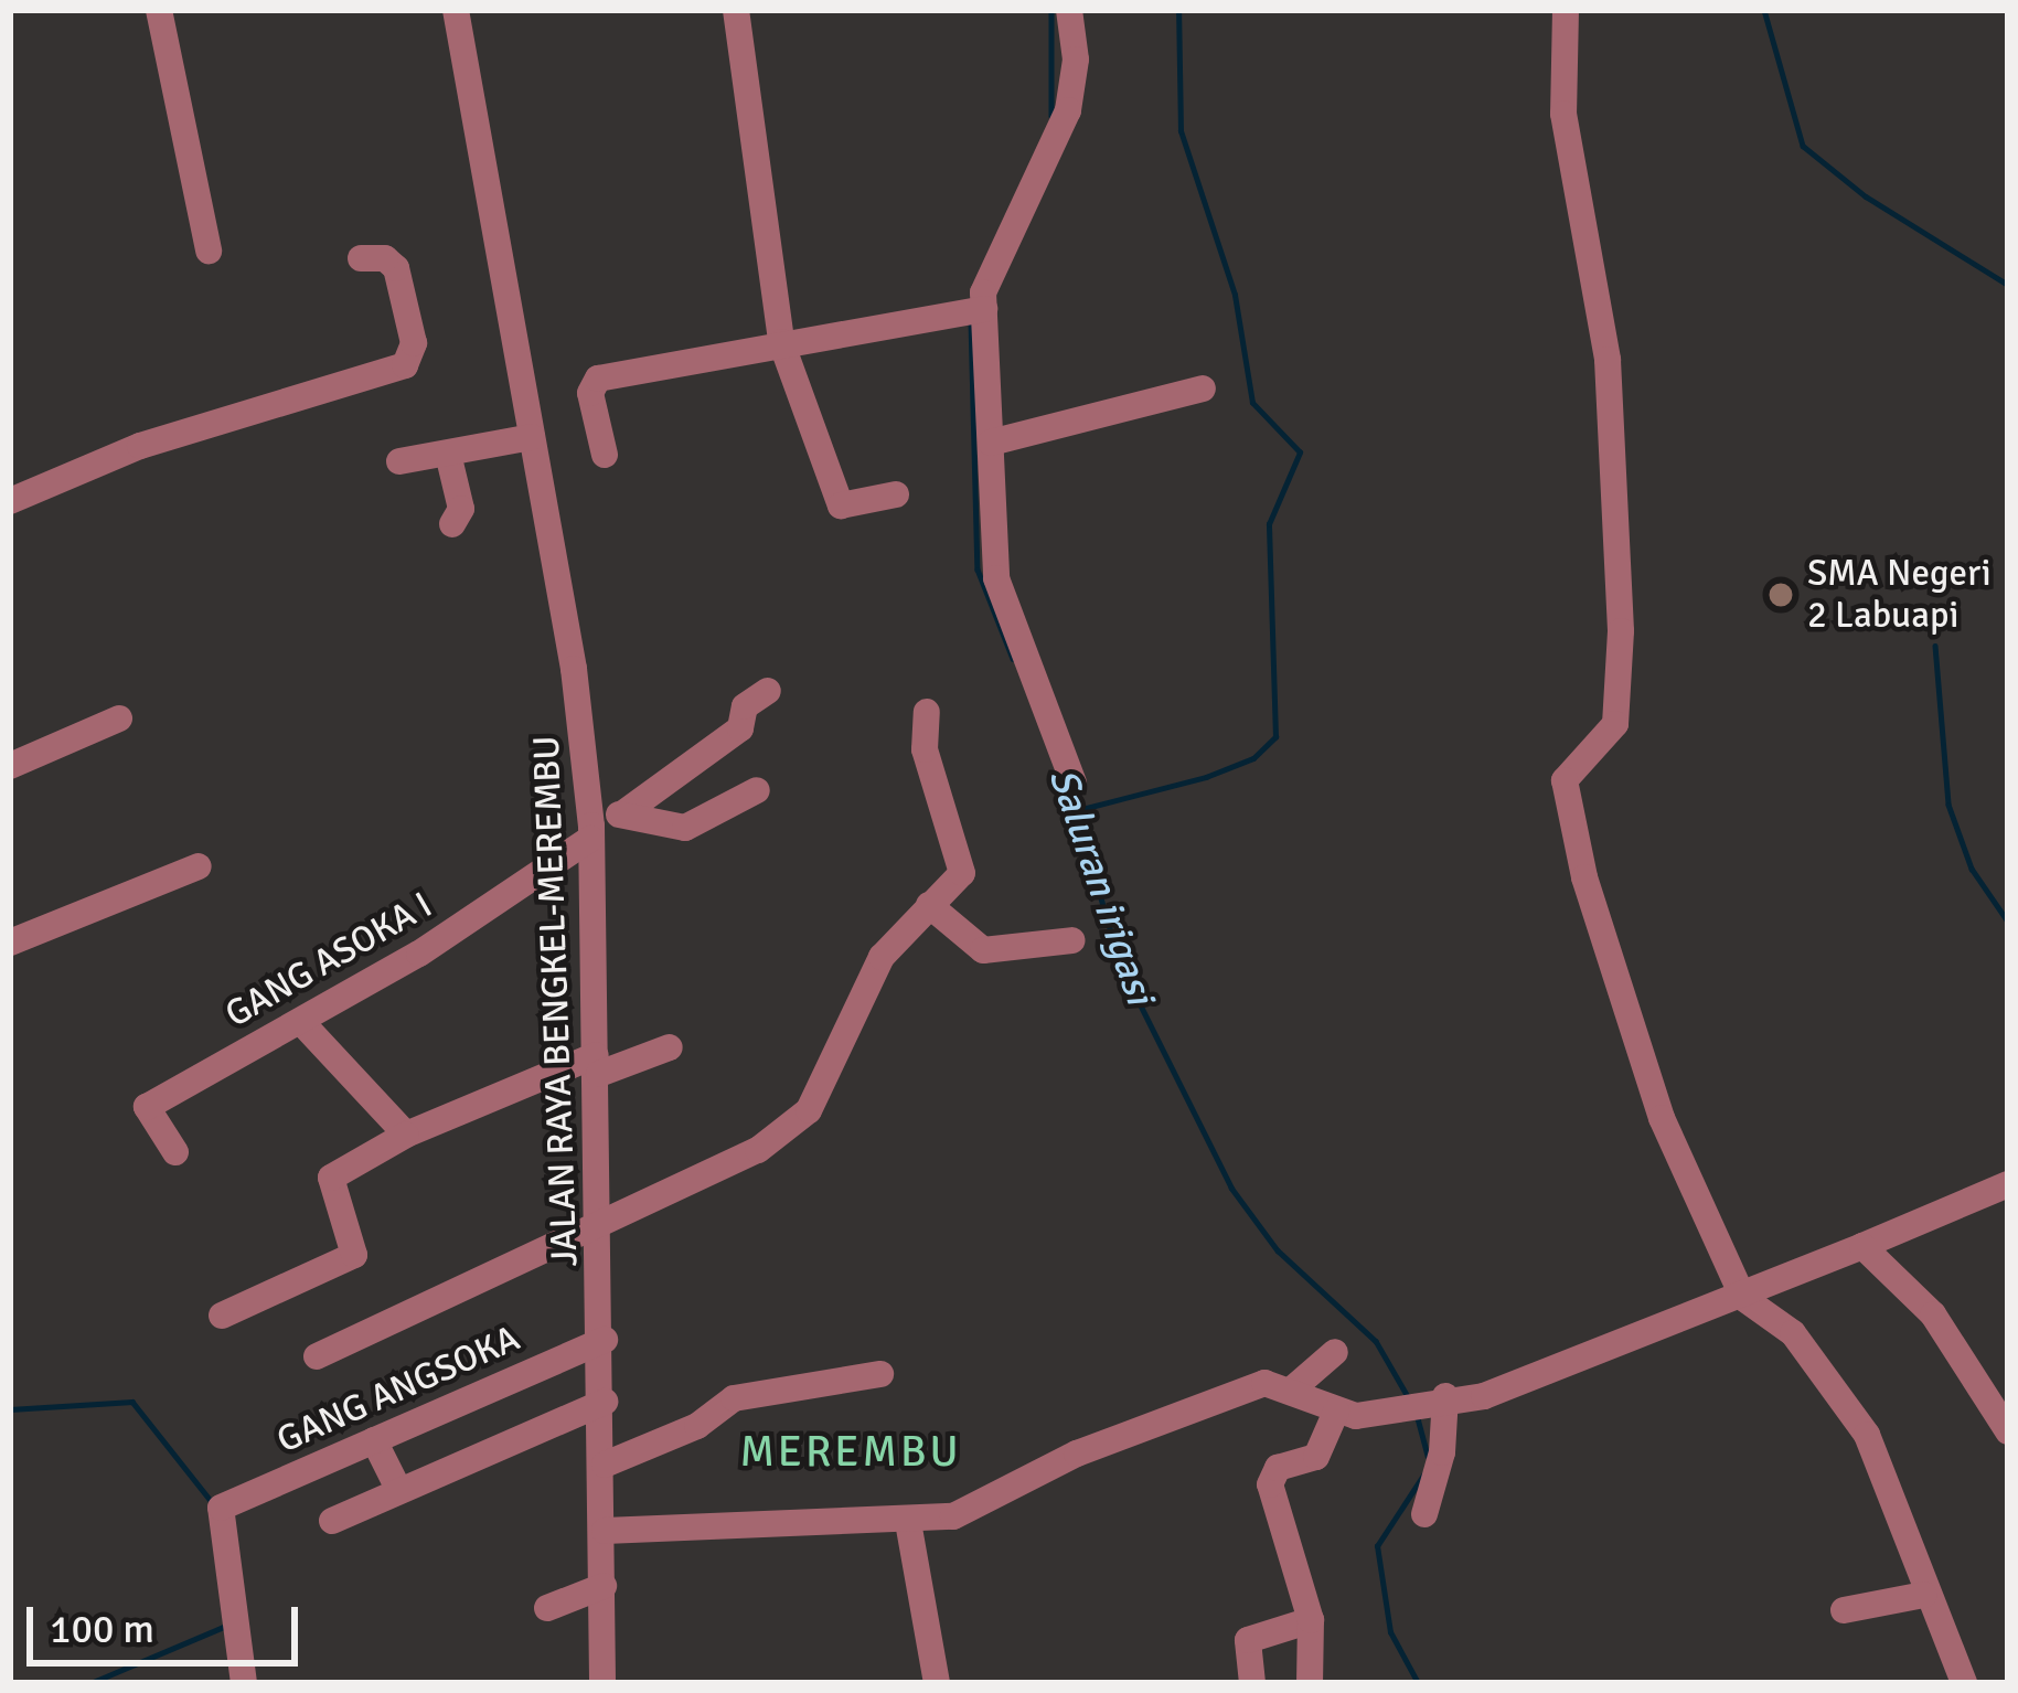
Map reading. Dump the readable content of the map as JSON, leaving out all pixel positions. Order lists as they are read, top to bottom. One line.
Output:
{"streets":{"street":["GANG ASOKA I","JALAN RAYA BENGKEL-MEREMBU","GANG ANGSOKA"]},"crossings":[["GANG ASOKA I","JALAN RAYA BENGKEL-MEREMBU"],["JALAN RAYA BENGKEL-MEREMBU","GANG ANGSOKA"]],"districts":["MEREMBU"],"water":["Saluran irigasi"],"places":["SMA Negeri 2 Labuapi"],"scale_bar":"100 m"}
